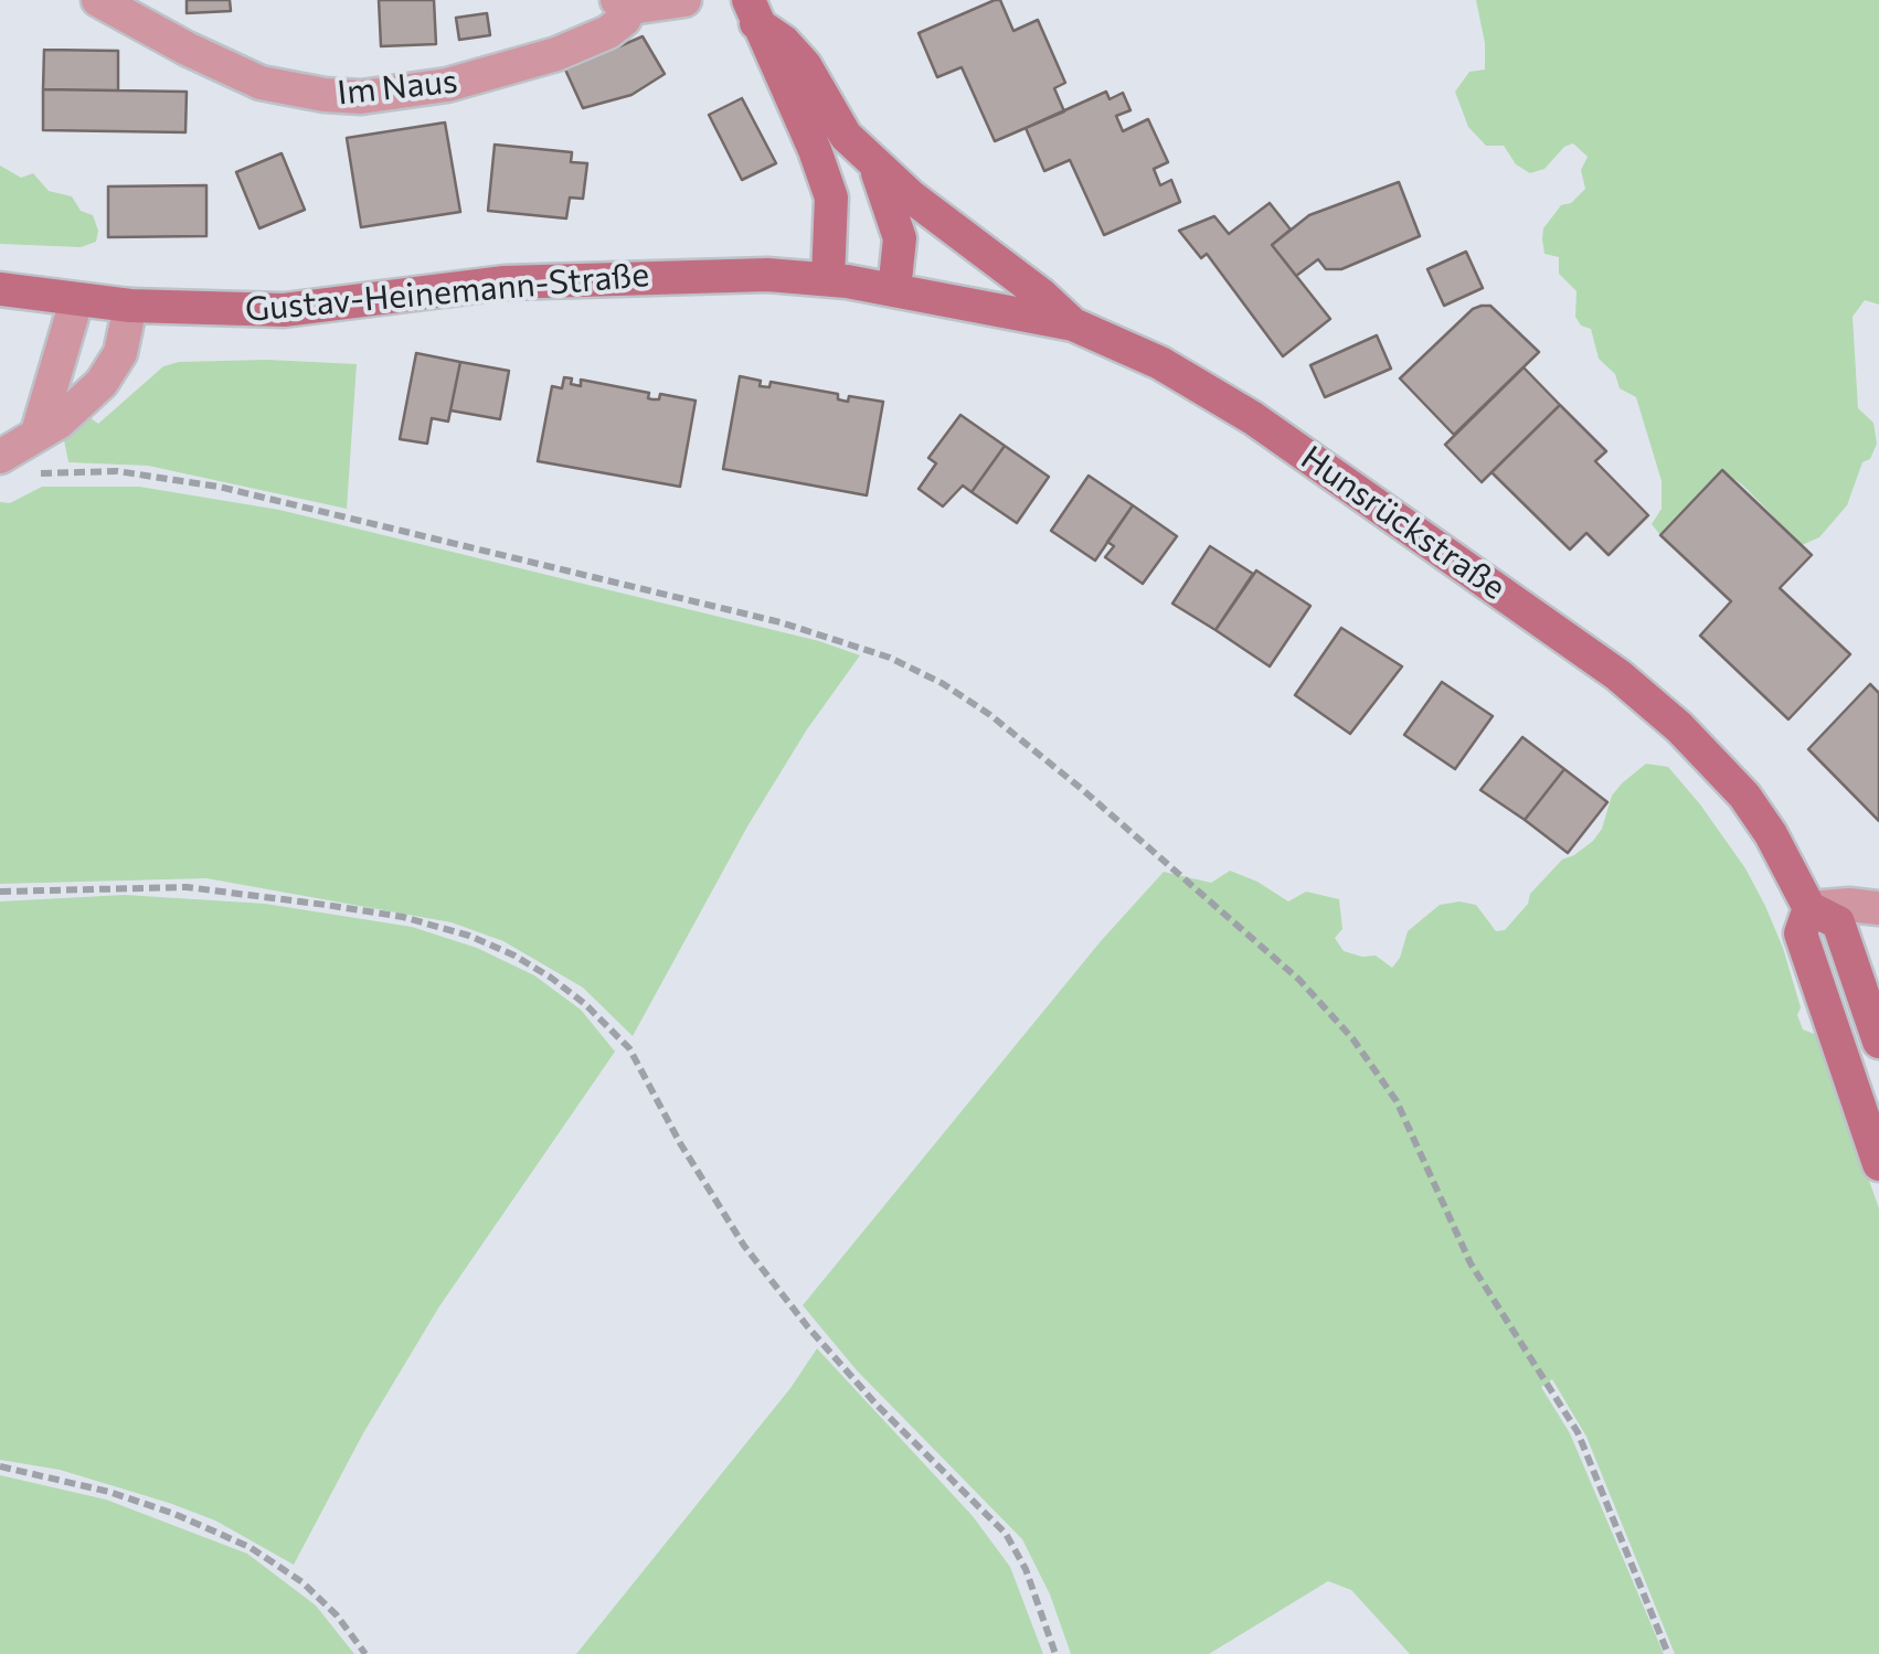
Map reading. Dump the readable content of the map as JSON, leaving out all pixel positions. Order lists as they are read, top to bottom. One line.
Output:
{"streets":{"main road":["Gustav-Heinemann-Straße","Hunsrückstraße"],"street":["Im Naus"]},"crossings":[["Gustav-Heinemann-Straße","Hunsrückstraße"]]}
